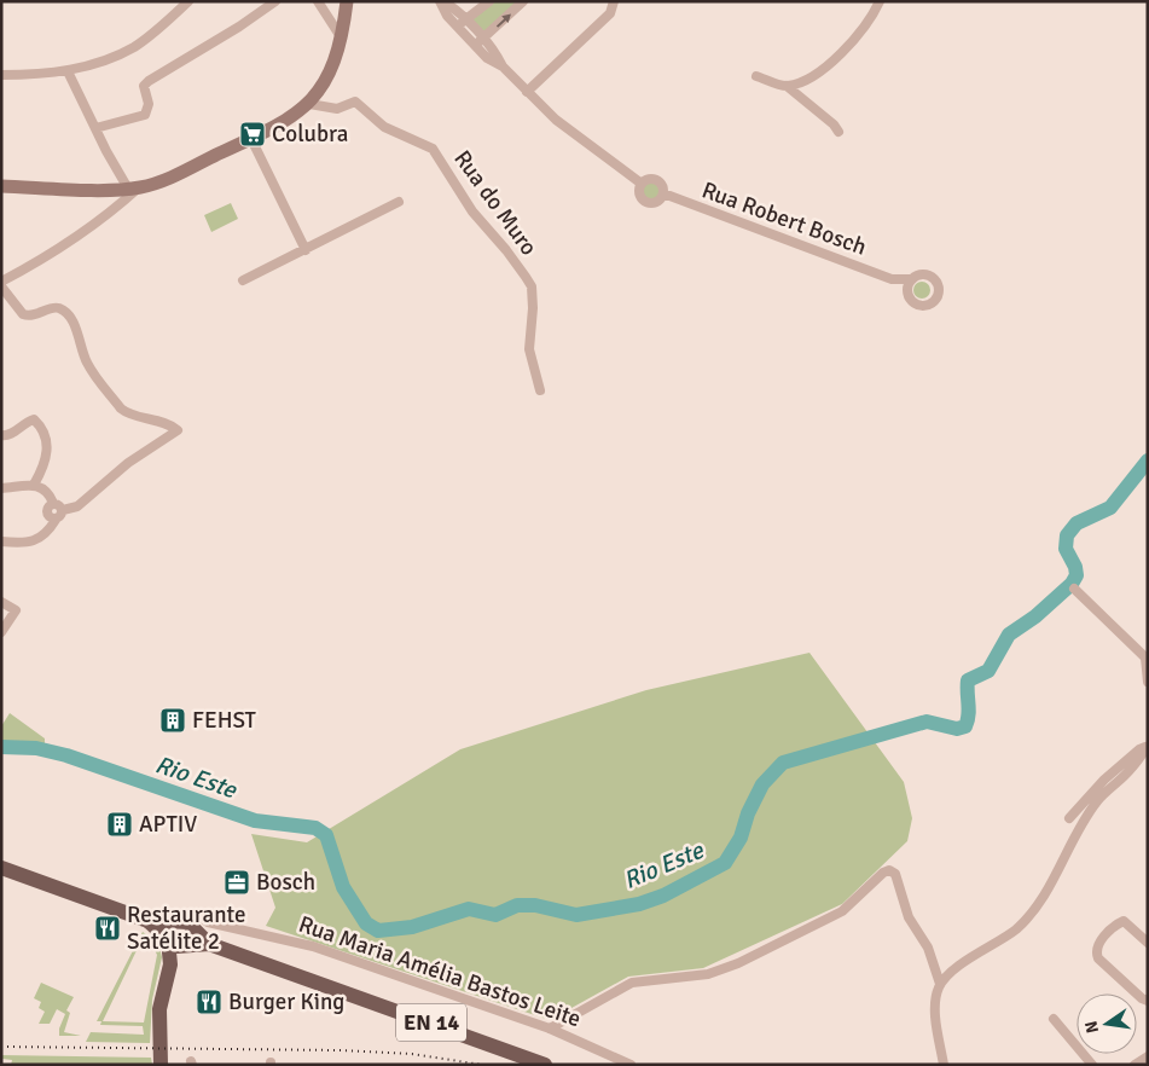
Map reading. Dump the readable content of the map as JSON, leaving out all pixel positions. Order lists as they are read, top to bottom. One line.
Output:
{"streets":{"main road":["EN 14"],"street":["Rua do Muro","Rua Robert Bosch","Rua Maria Amélia Bastos Leite"]},"crossings":[["Rua Maria Amélia Bastos Leite","EN 14"]],"water":["Rio Este"],"places":{"supermarket":["Colubra"],"building":["FEHST","APTIV"],"office":["Bosch"],"restaurant":["Restaurante Satélite 2","Burger King"]},"north":"left"}
